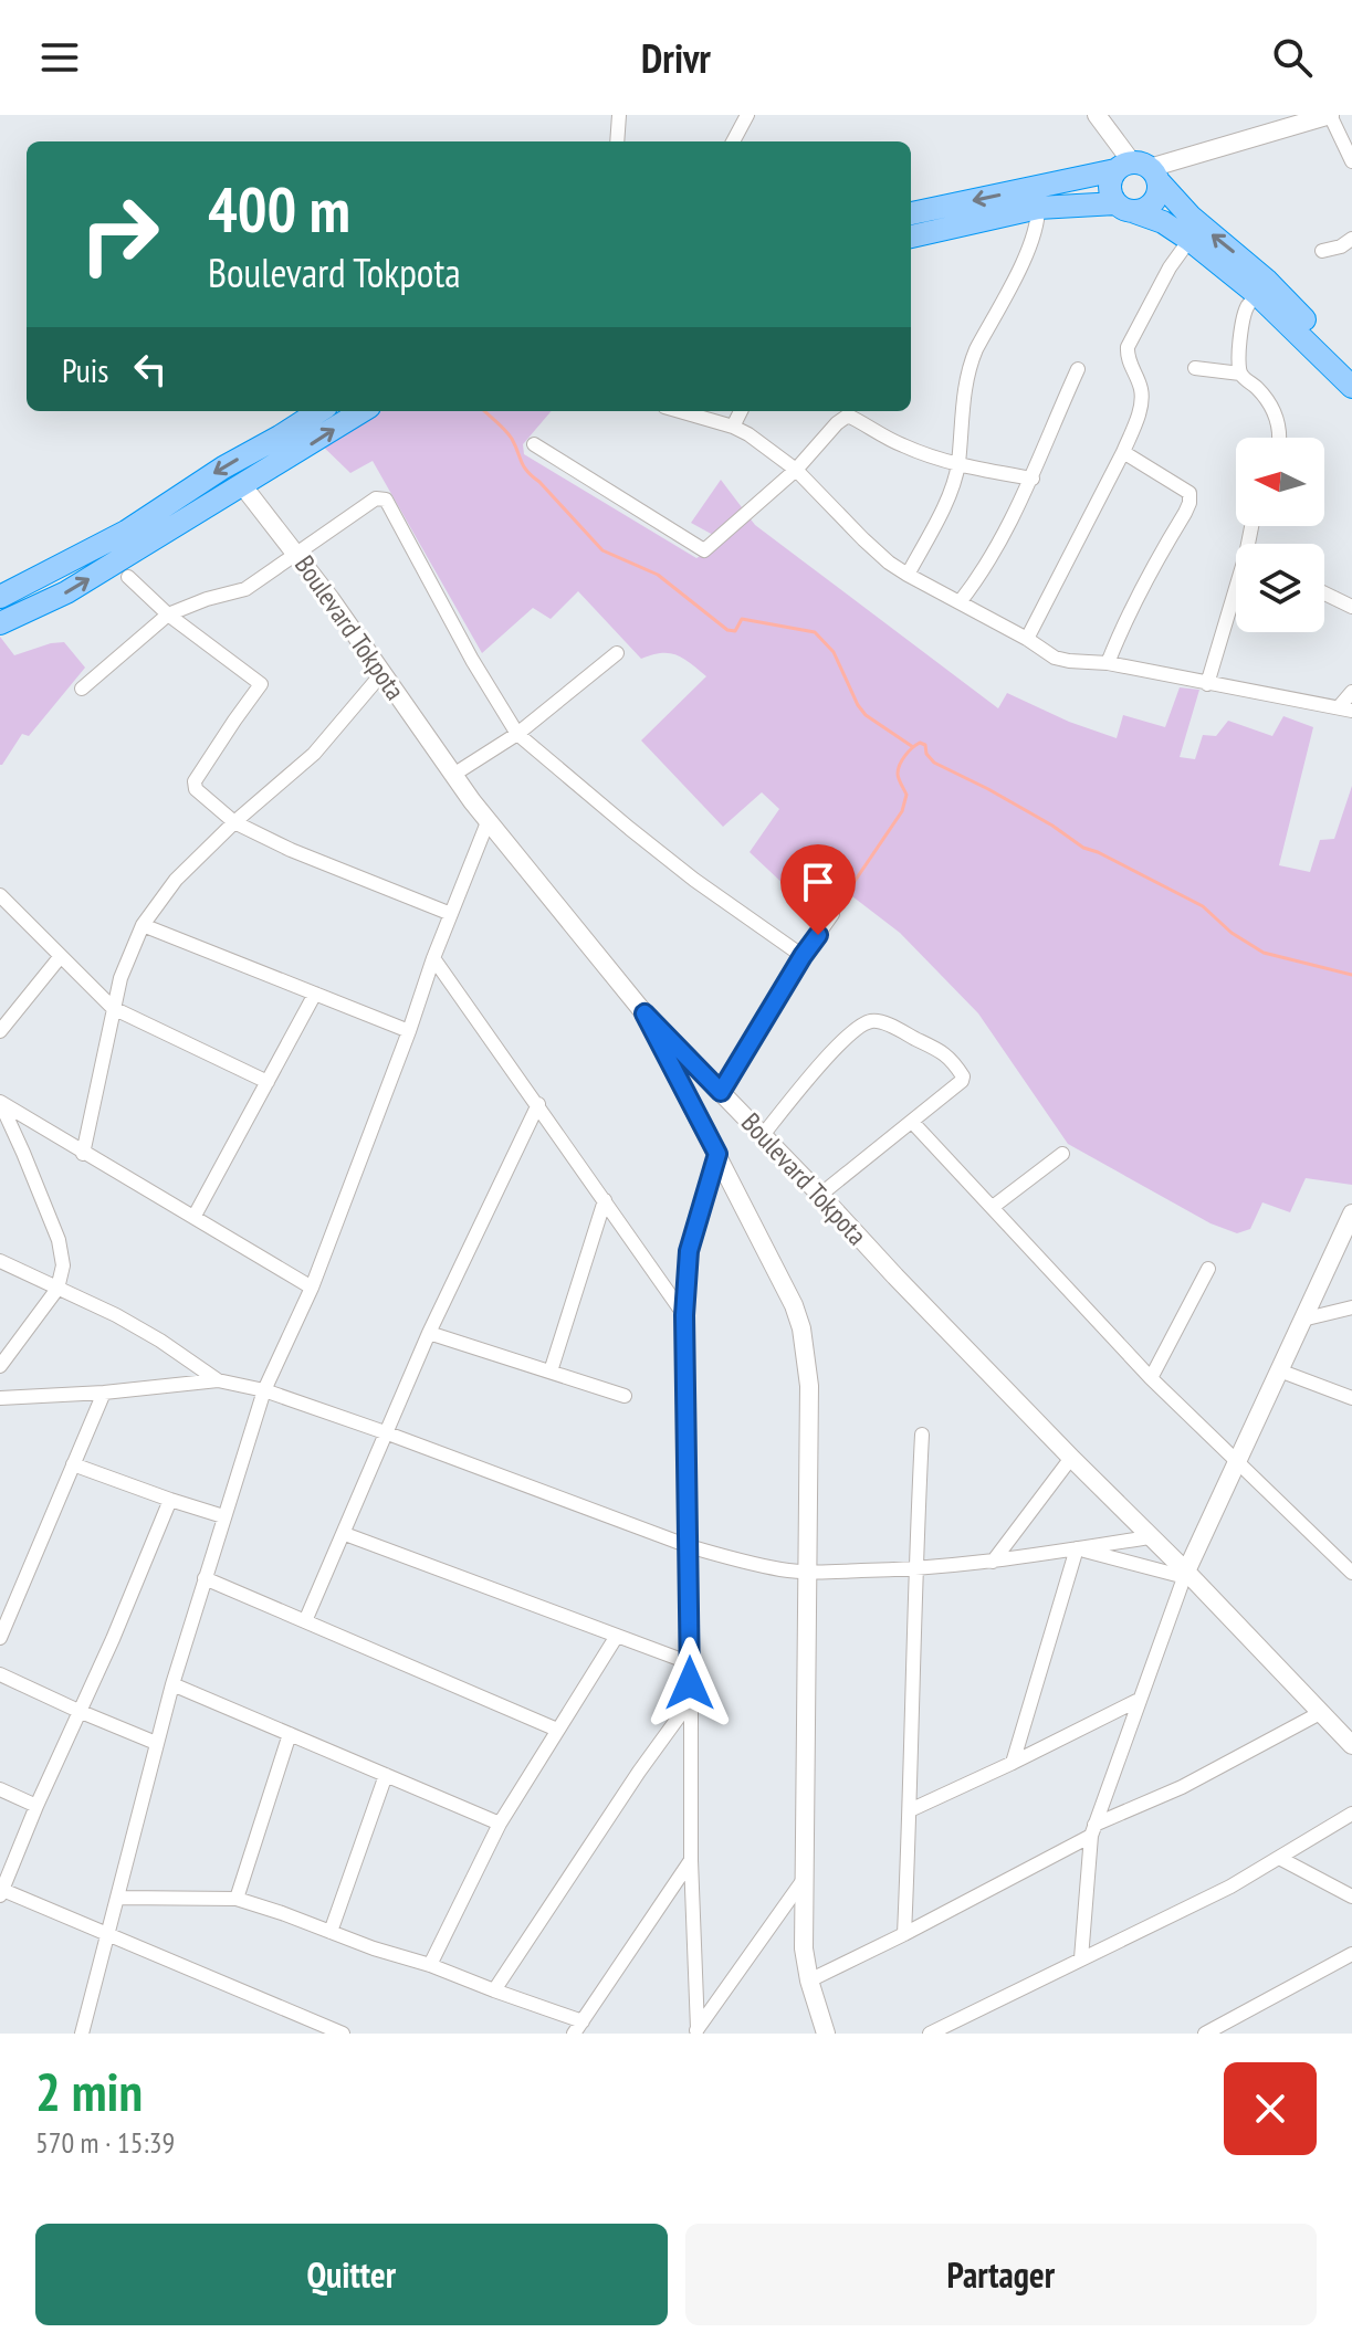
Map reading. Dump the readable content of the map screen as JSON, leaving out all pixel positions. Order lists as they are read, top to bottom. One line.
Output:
{"streets":{"street":["Boulevard Tokpota"]},"north":"left","page":{"header":"Drivr","turn":["400 m","Boulevard Tokpota"],"then":"Puis","heading":["2 min","570 m · 15:39"],"buttons":["Quitter","Partager"]}}
